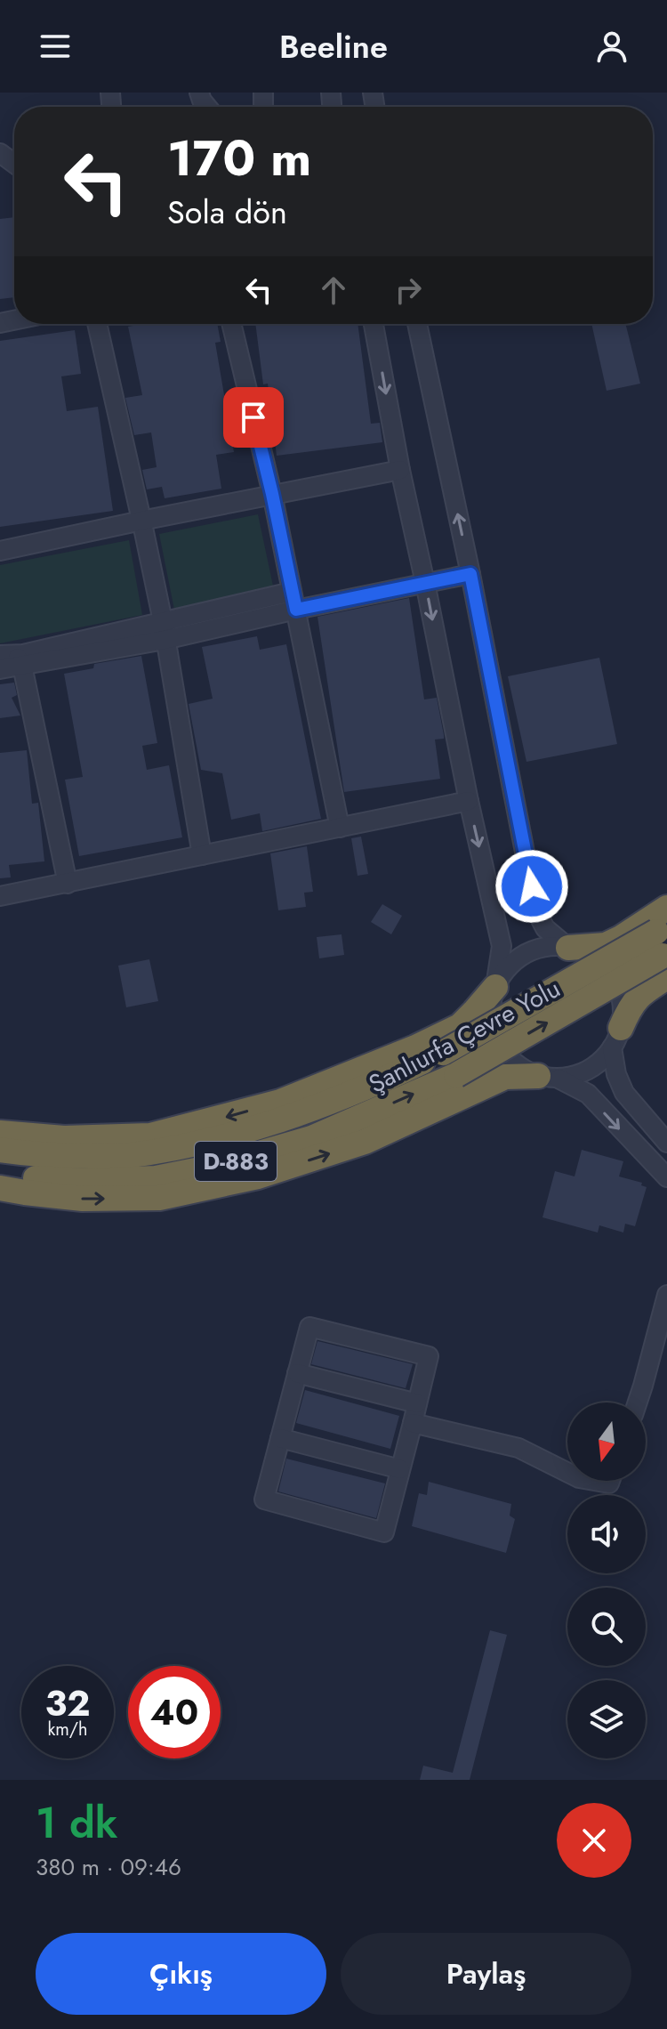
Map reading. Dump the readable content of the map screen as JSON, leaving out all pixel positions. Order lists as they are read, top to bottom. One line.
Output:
{"streets":{"highway":["Şanlıurfa Çevre Yolu","D-883"]},"north":"bottom","page":{"header":"Beeline","turn":["170 m","Sola dön"],"speed":"32 km/h","limit":"40","heading":["1 dk","380 m · 09:46"],"buttons":["Çıkış","Paylaş"]}}
